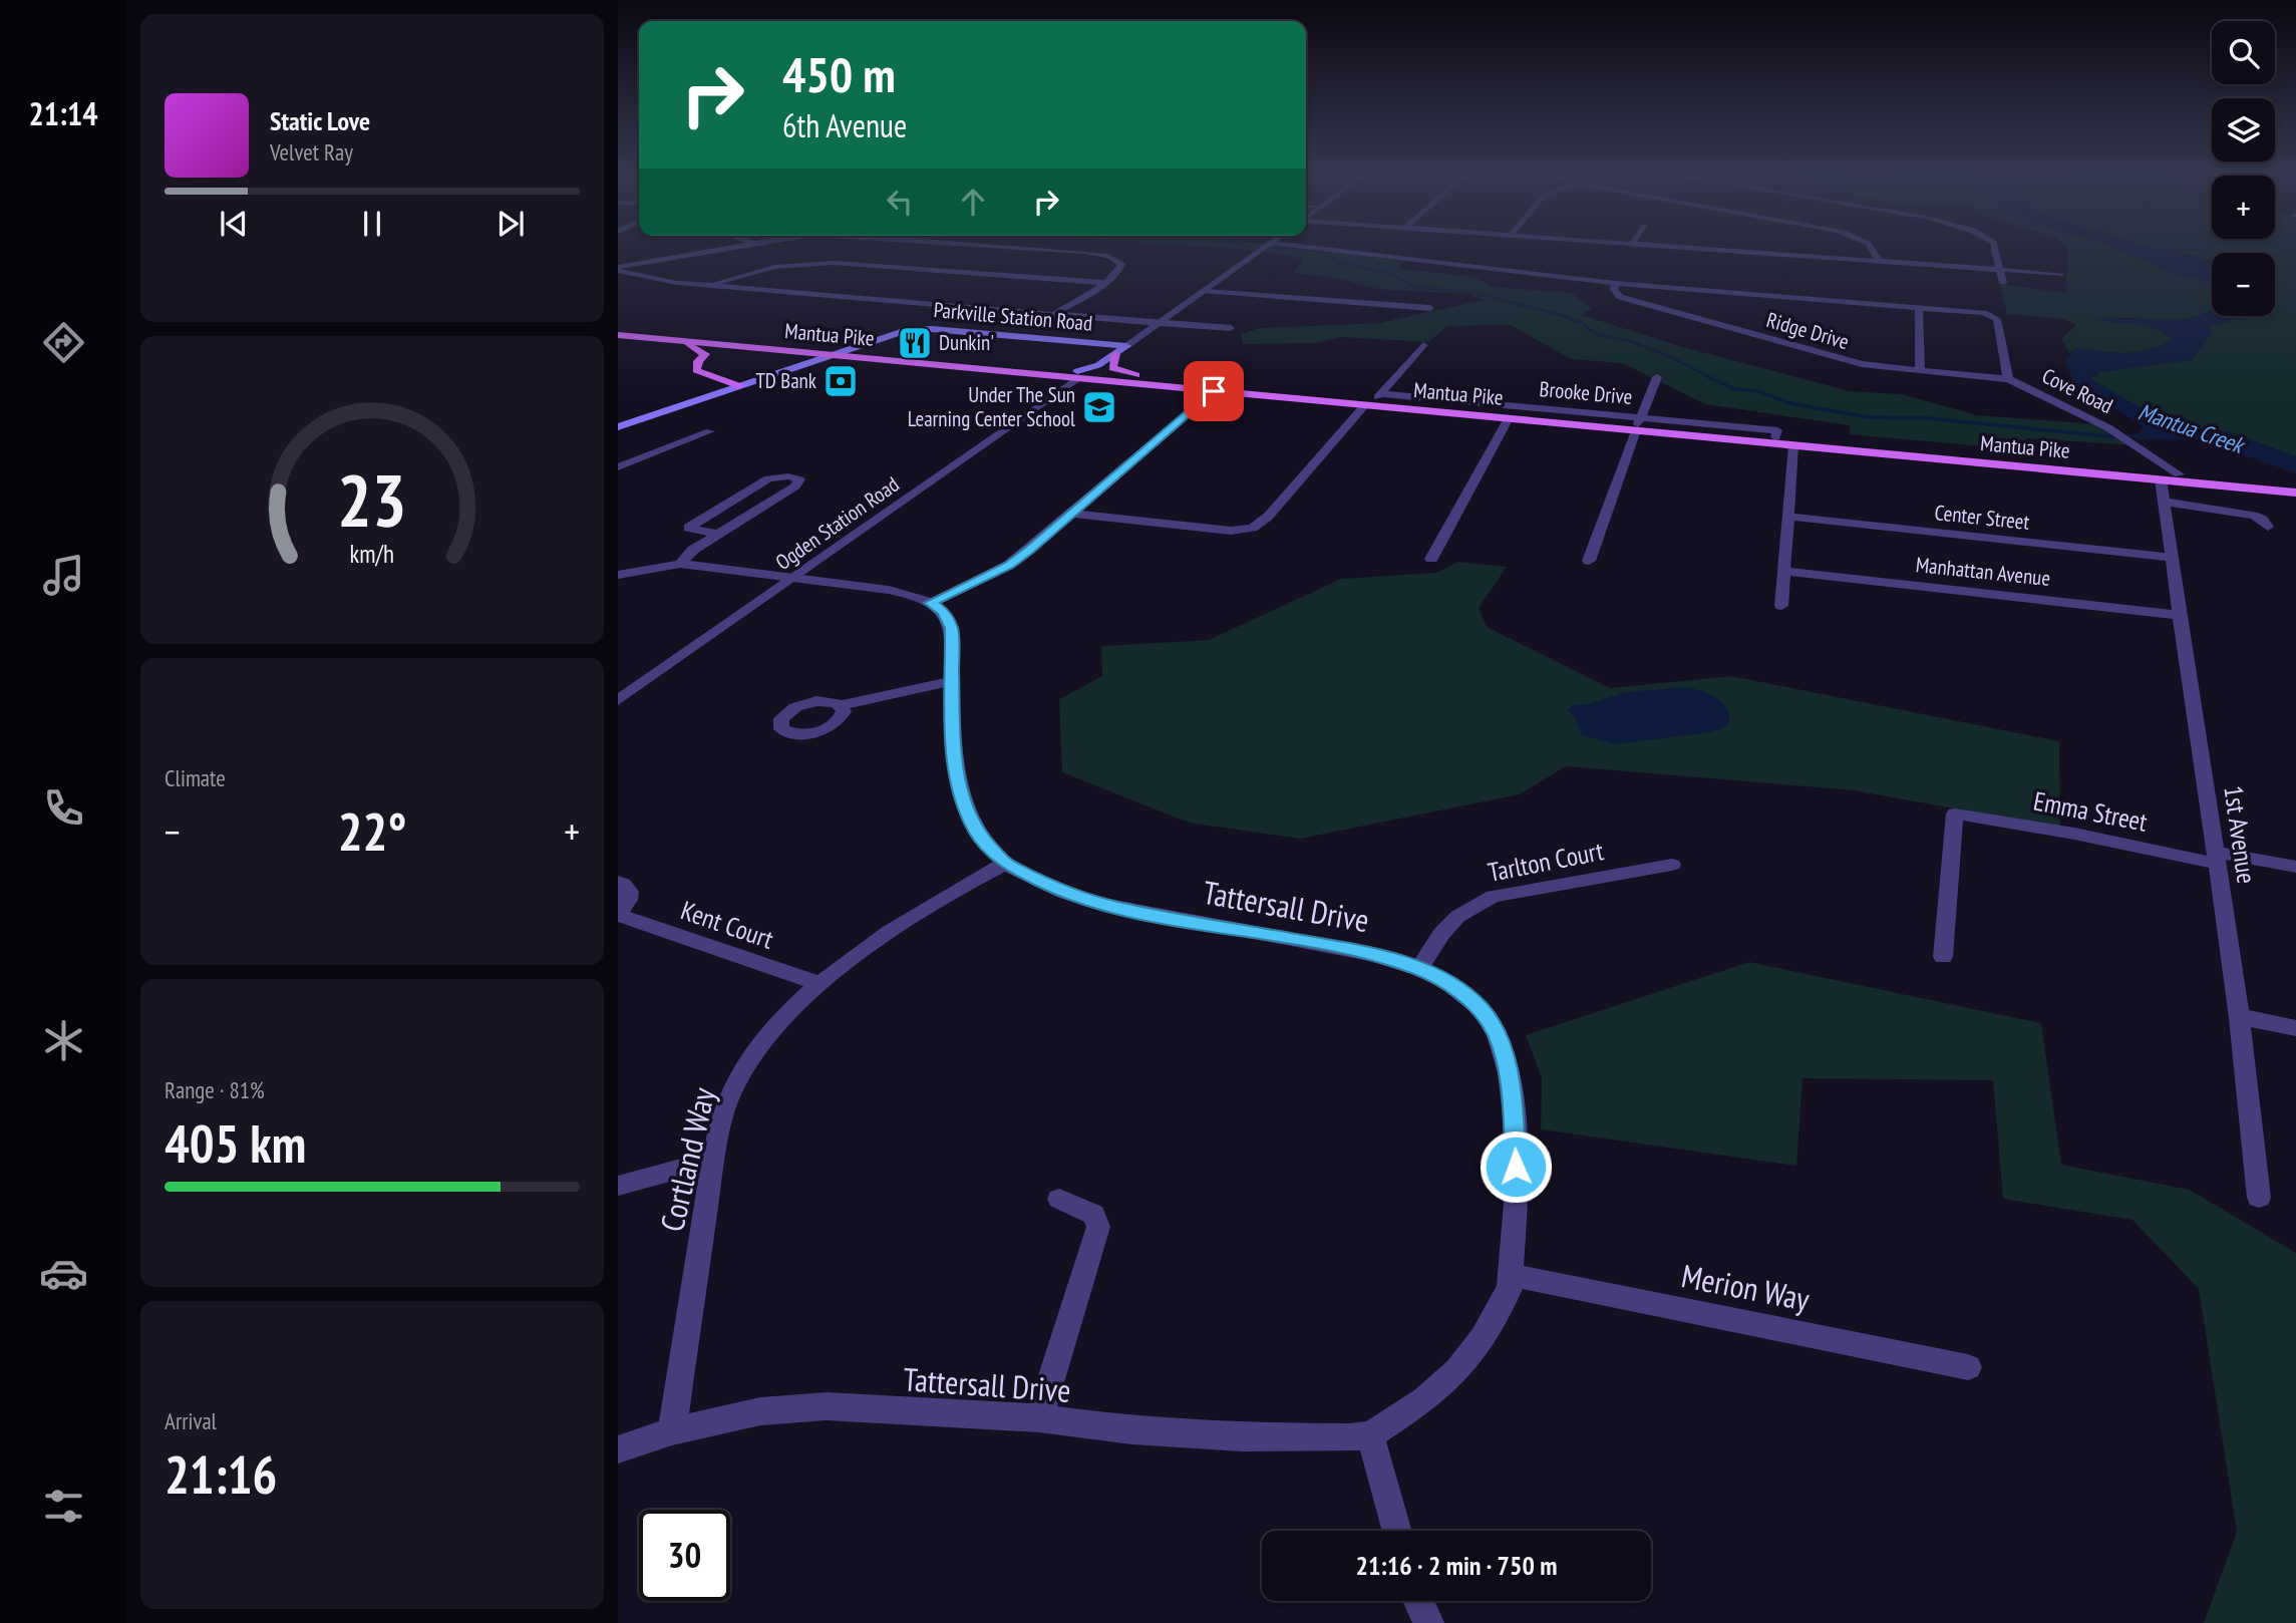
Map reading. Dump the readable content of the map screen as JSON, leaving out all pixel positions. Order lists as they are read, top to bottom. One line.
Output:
{"streets":{"main road":["Parkville Station Road","Mantua Pike"],"street":["Ridge Drive","Cove Road","Center Street","Ogden Station Road","Manhattan Avenue","Emma Street","1st Avenue","Tarlton Court","Tattersall Drive","Kent Court","Cortland Way","Merion Way"]},"crossings":[["Parkville Station Road","Mantua Pike"],["Ridge Drive","Cove Road"],["Mantua Pike","Cove Road"],["Mantua Pike","Ogden Station Road"],["Mantua Pike","1st Avenue"],["Center Street","1st Avenue"],["Manhattan Avenue","1st Avenue"],["Emma Street","1st Avenue"],["Tarlton Court","Tattersall Drive"],["Tattersall Drive","Cortland Way"],["Tattersall Drive","Merion Way"],["Kent Court","Cortland Way"]],"water":["Mantua Creek"],"places":{"restaurant":["Dunkin'"],"bank":["TD Bank"],"school or university":["Under The Sun Learning Center School"]},"page":{"tabs":"21:14","map_buttons":["+","−"],"turn":["450 m","6th Avenue"],"song":["Static Love","Velvet Ray"],"tile":["Climate",["Range · 81%","405 km"],["Arrival","21:16"]],"heat":["−","22°","+"],"limit":"30","trip":"21:16 · 2 min · 750 m","gauge":["23","km/h"]}}
